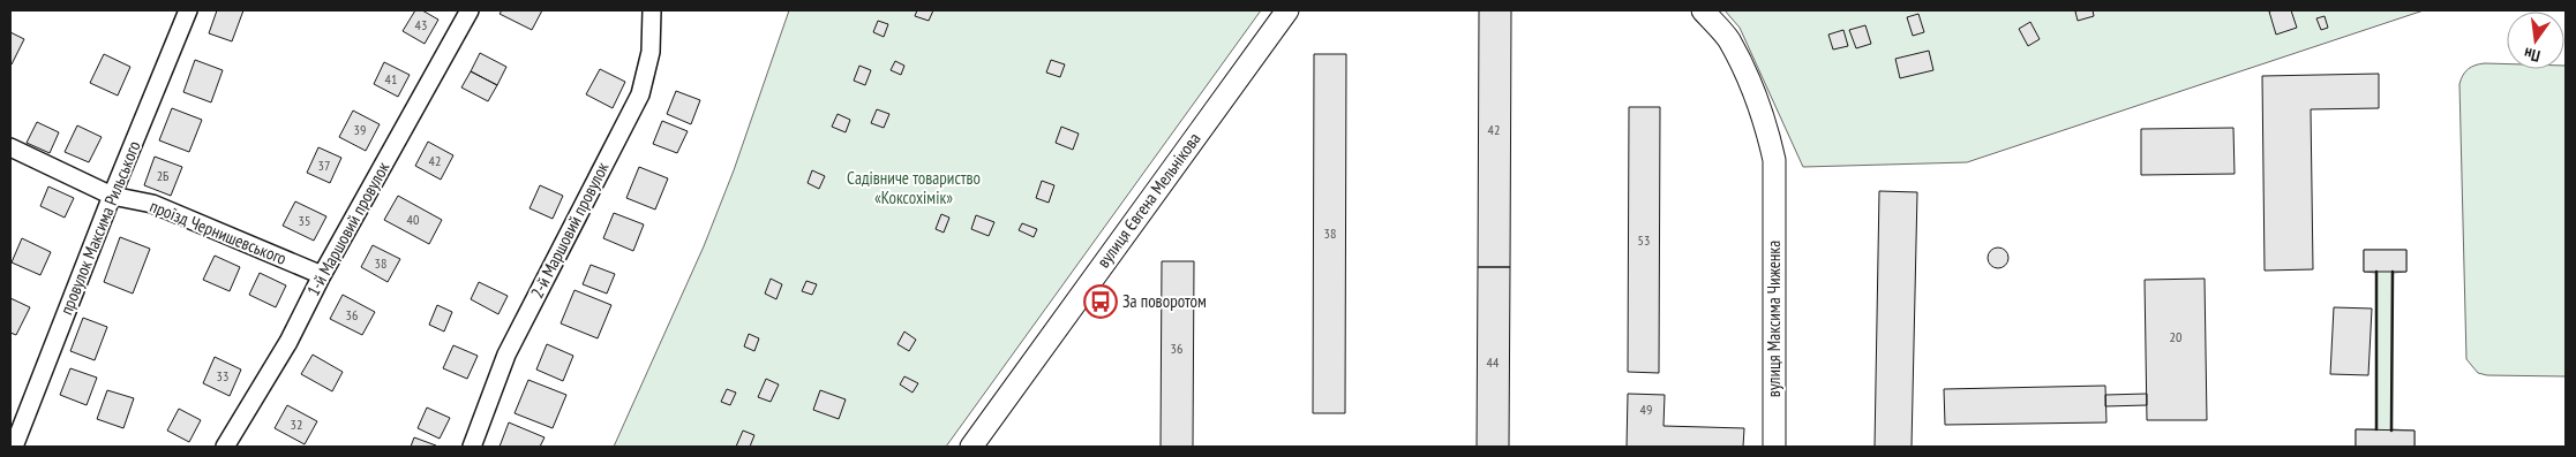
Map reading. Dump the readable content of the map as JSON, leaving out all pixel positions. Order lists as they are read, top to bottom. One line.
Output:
{"streets":{"street":["вулиця Євгена Мельнікова","провулок Максима Рильського","1-й Маршовий провулок","2-й Маршовий провулок","проїзд Чернишевського","вулиця Максима Чиженка"]},"crossings":[["провулок Максима Рильського","проїзд Чернишевського"],["1-й Маршовий провулок","проїзд Чернишевського"]],"parks":["Садівниче товариство «Коксохімік»"],"places":{"bus stop":["За поворотом"]},"house_numbers":["43","41","39","42","42","37","2Б","40","35","38","53","38","36","20","36","44","33","49","32"],"north":"bottom"}
